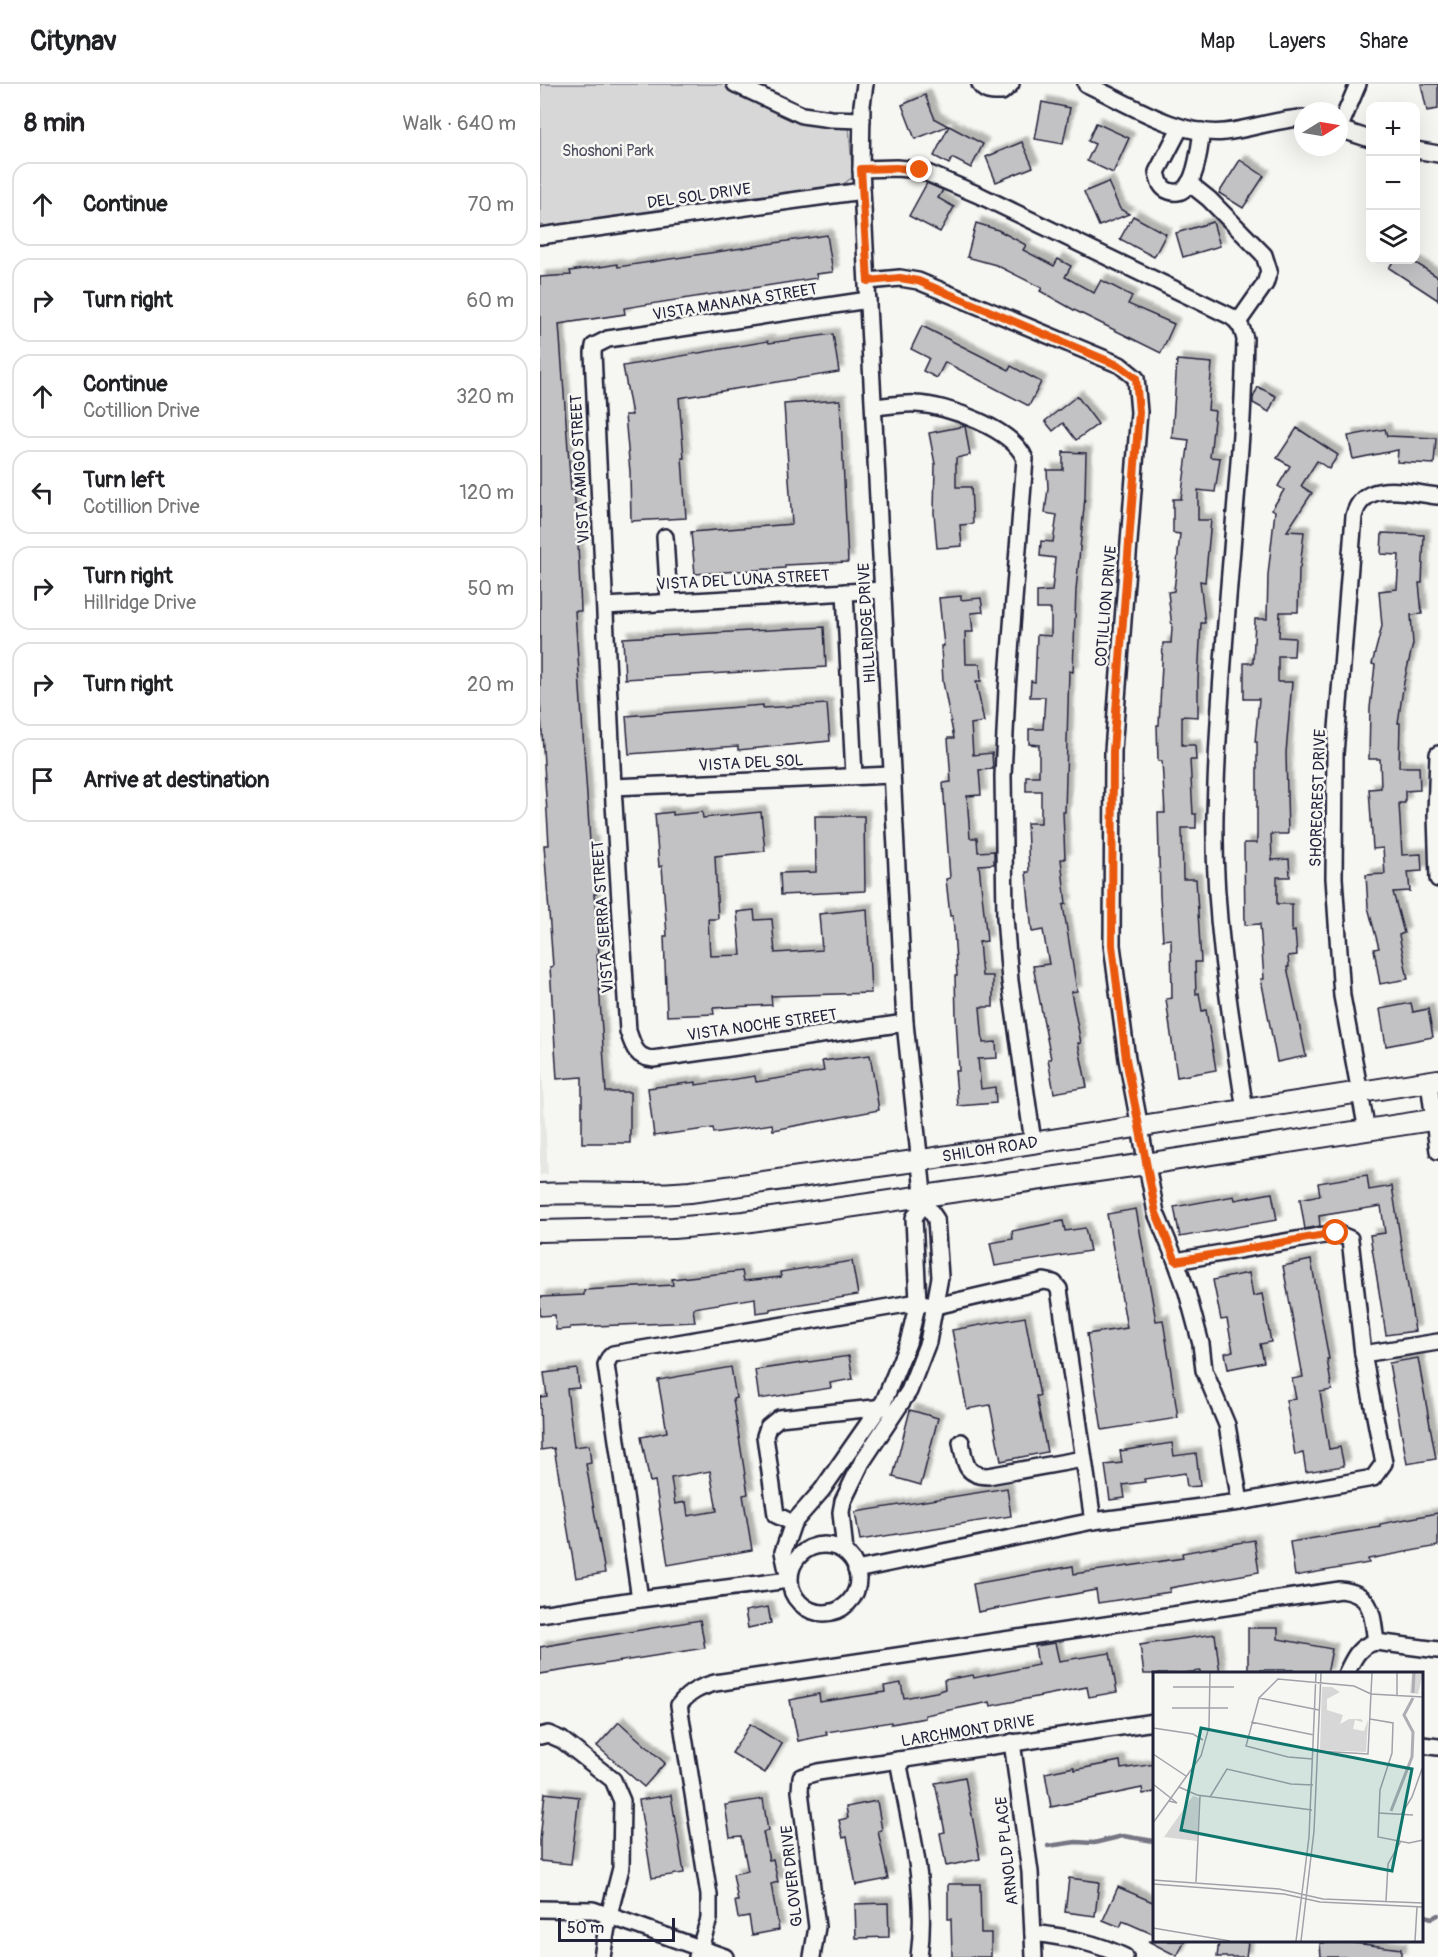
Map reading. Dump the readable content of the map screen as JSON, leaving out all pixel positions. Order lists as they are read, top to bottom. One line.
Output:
{"streets":{"main road":["SHILOH ROAD"],"street":["DEL SOL DRIVE","VISTA MANANA STREET","VISTA AMIGO STREET","VISTA DEL LUNA STREET","COTILLION DRIVE","HILLRIDGE DRIVE","VISTA DEL SOL","SHORECREST DRIVE","VISTA SIERRA STREET","VISTA NOCHE STREET","LARCHMONT DRIVE","ARNOLD PLACE","GLOVER DRIVE"]},"crossings":[["DEL SOL DRIVE","HILLRIDGE DRIVE"],["VISTA MANANA STREET","VISTA AMIGO STREET"],["VISTA MANANA STREET","HILLRIDGE DRIVE"],["VISTA AMIGO STREET","VISTA DEL LUNA STREET"],["VISTA AMIGO STREET","VISTA DEL SOL"],["VISTA AMIGO STREET","VISTA SIERRA STREET"],["VISTA DEL LUNA STREET","HILLRIDGE DRIVE"],["COTILLION DRIVE","HILLRIDGE DRIVE"],["COTILLION DRIVE","SHILOH ROAD"],["HILLRIDGE DRIVE","VISTA DEL SOL"],["HILLRIDGE DRIVE","VISTA NOCHE STREET"],["HILLRIDGE DRIVE","SHILOH ROAD"],["VISTA DEL SOL","VISTA SIERRA STREET"],["SHORECREST DRIVE","SHILOH ROAD"],["VISTA SIERRA STREET","VISTA NOCHE STREET"],["LARCHMONT DRIVE","ARNOLD PLACE"],["LARCHMONT DRIVE","GLOVER DRIVE"]],"parks":["Shoshoni Park"],"scale_bar":"50 m","north":"right","page":{"header":"Citynav","nav":["Map","Layers","Share"],"heading":["8 min","Walk · 640 m"],"map_buttons":["+","−"],"list":[["Continue","70 m"],["Turn right","60 m"],["Continue","Cotillion Drive","320 m"],["Turn left","Cotillion Drive","120 m"],["Turn right","Hillridge Drive","50 m"],["Turn right","20 m"],"Arrive at destination"],"scale":"50 m"}}
